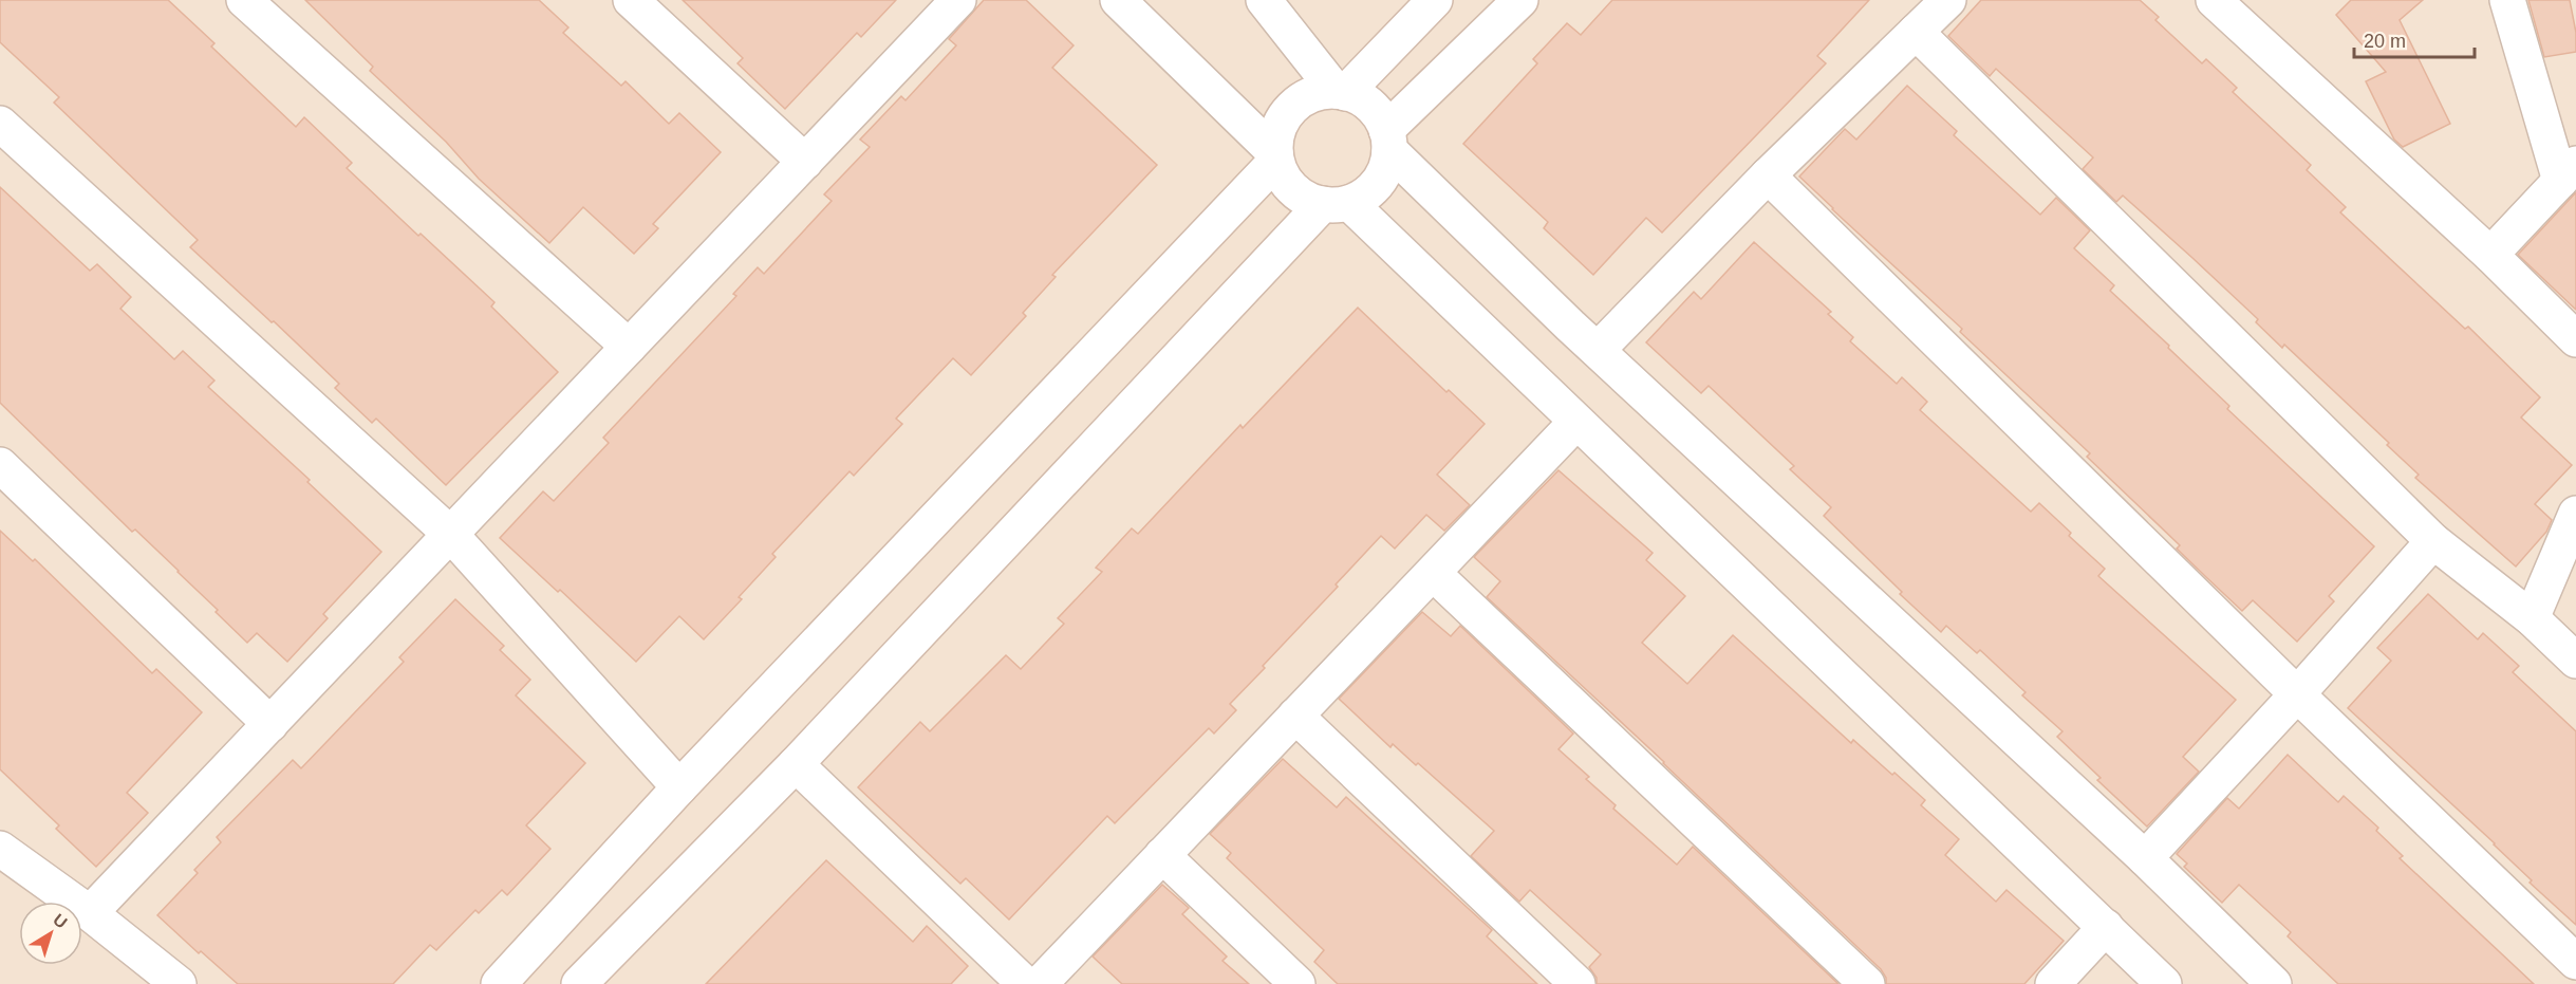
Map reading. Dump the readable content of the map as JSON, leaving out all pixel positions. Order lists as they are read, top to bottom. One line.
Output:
{"scale_bar":"20 m","north":"top right"}
